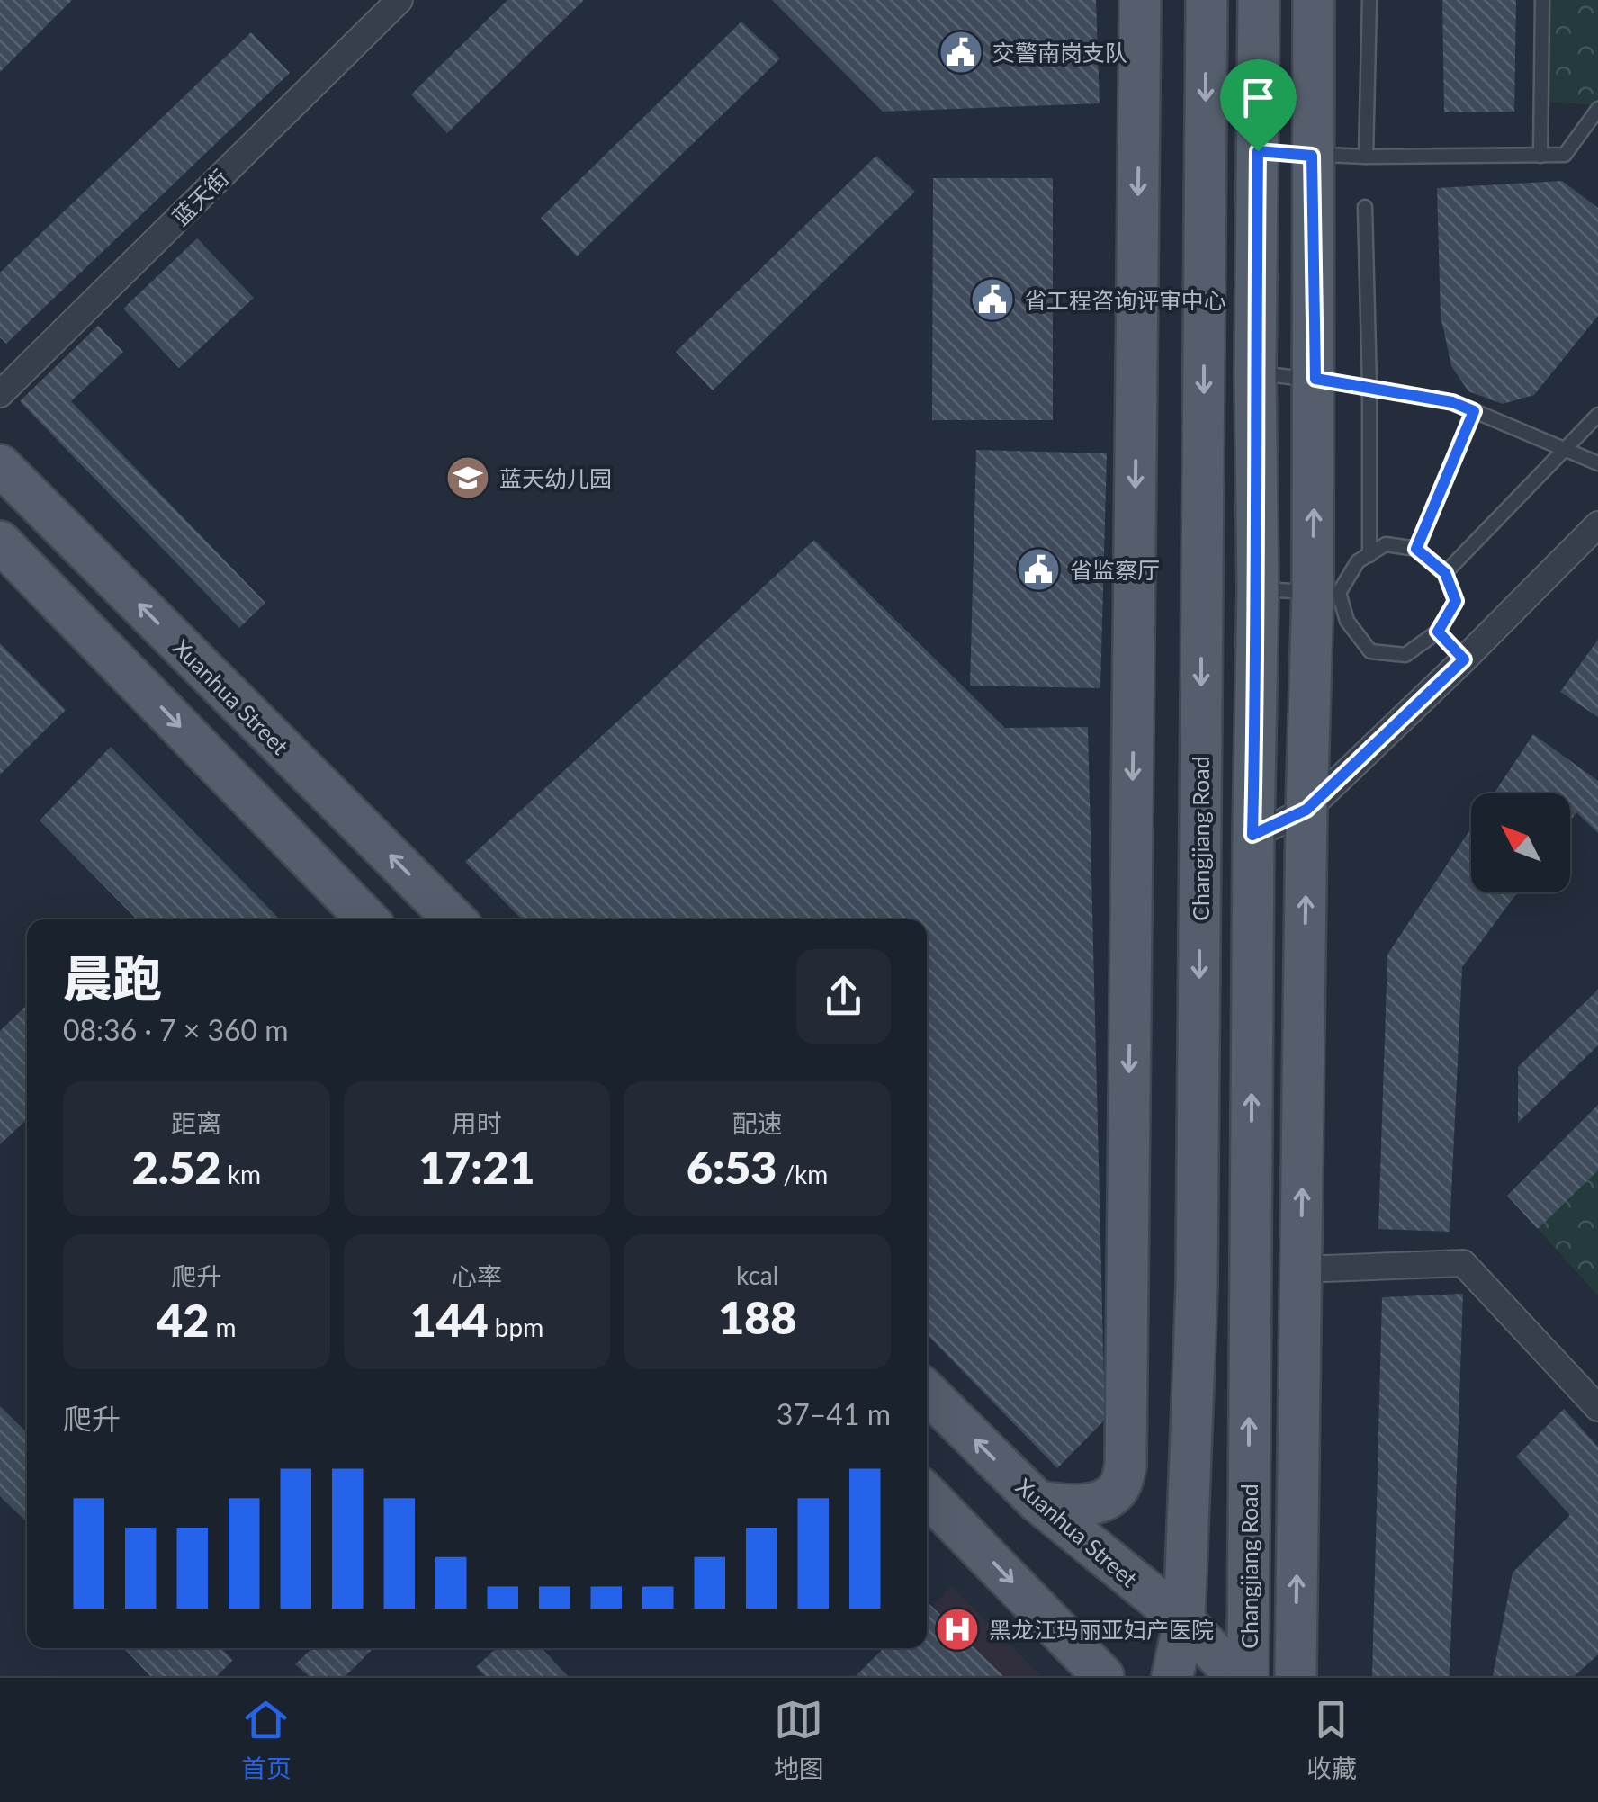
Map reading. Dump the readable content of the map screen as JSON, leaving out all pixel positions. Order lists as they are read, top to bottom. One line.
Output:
{"streets":{"main road":["Xuanhua Street","Changjiang Road"],"street":["蓝天街"]},"crossings":[["Xuanhua Street","Changjiang Road"]],"places":{"public building":["交警南岗支队","省工程咨询评审中心","省监察厅"],"school or university":["蓝天幼儿园"],"hospital":["黑龙江玛丽亚妇产医院"]},"north":"top left","page":{"heading":["晨跑","08:36 · 7 × 360 m"],"stats":[["距离","2.52 km"],["用时","17:21"],["配速","6:53 /km"],["爬升","42 m"],["心率","144 bpm"],["kcal","188"]],"chart":["爬升","37–41 m"],"tabs":["首页","地图","收藏"]}}
